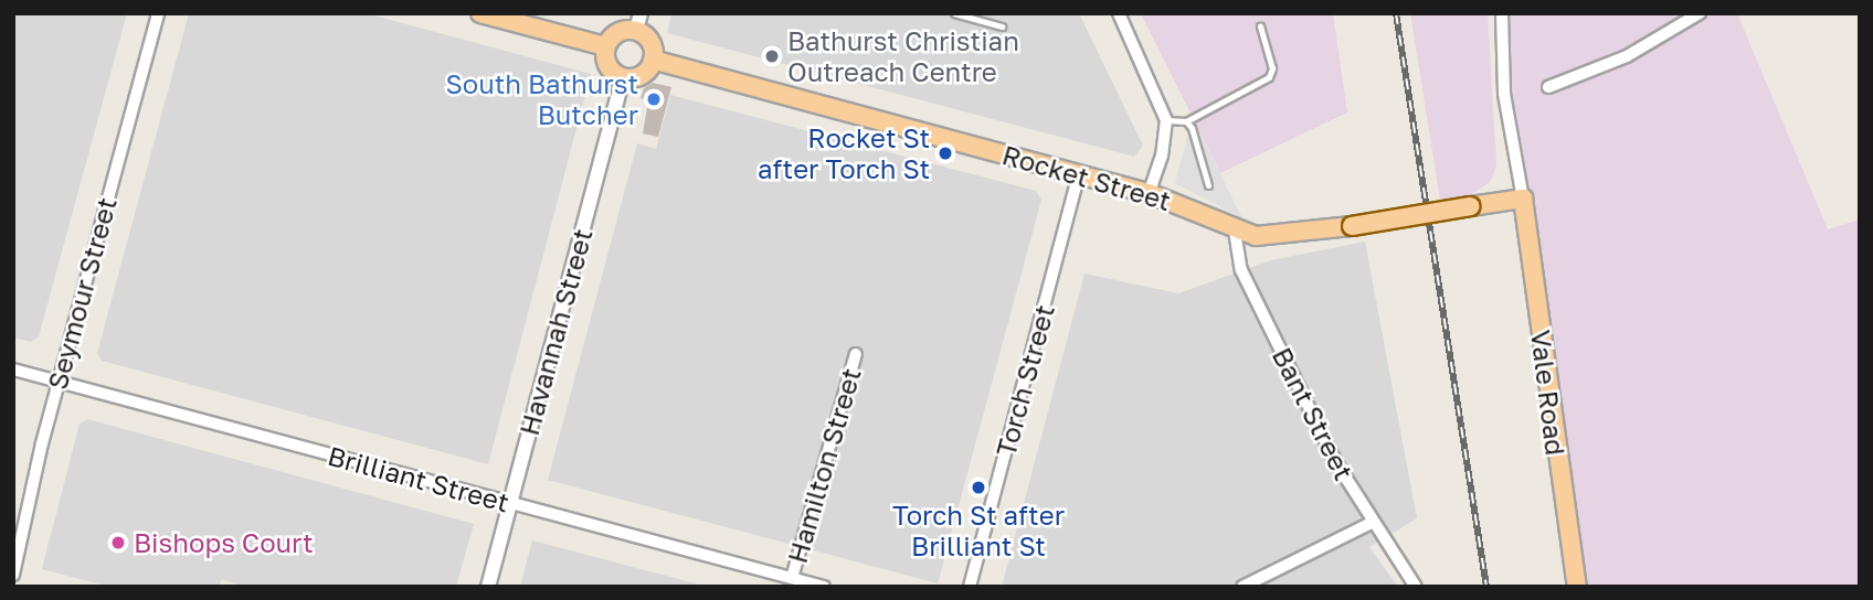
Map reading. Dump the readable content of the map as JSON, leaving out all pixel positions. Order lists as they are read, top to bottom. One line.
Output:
{"streets":{"main road":["Rocket Street","Vale Road"],"street":["Seymour Street","Havannah Street","Torch Street","Bant Street","Hamilton Street","Brilliant Street"]},"crossings":[["Rocket Street","Havannah Street"],["Rocket Street","Torch Street"],["Rocket Street","Vale Road"],["Rocket Street","Bant Street"],["Seymour Street","Brilliant Street"],["Havannah Street","Brilliant Street"],["Hamilton Street","Brilliant Street"]],"places":["Bathurst Christian Outreach Centre","South Bathurst Butcher","Rocket St after Torch St","Torch St after Brilliant St","Bishops Court"]}
